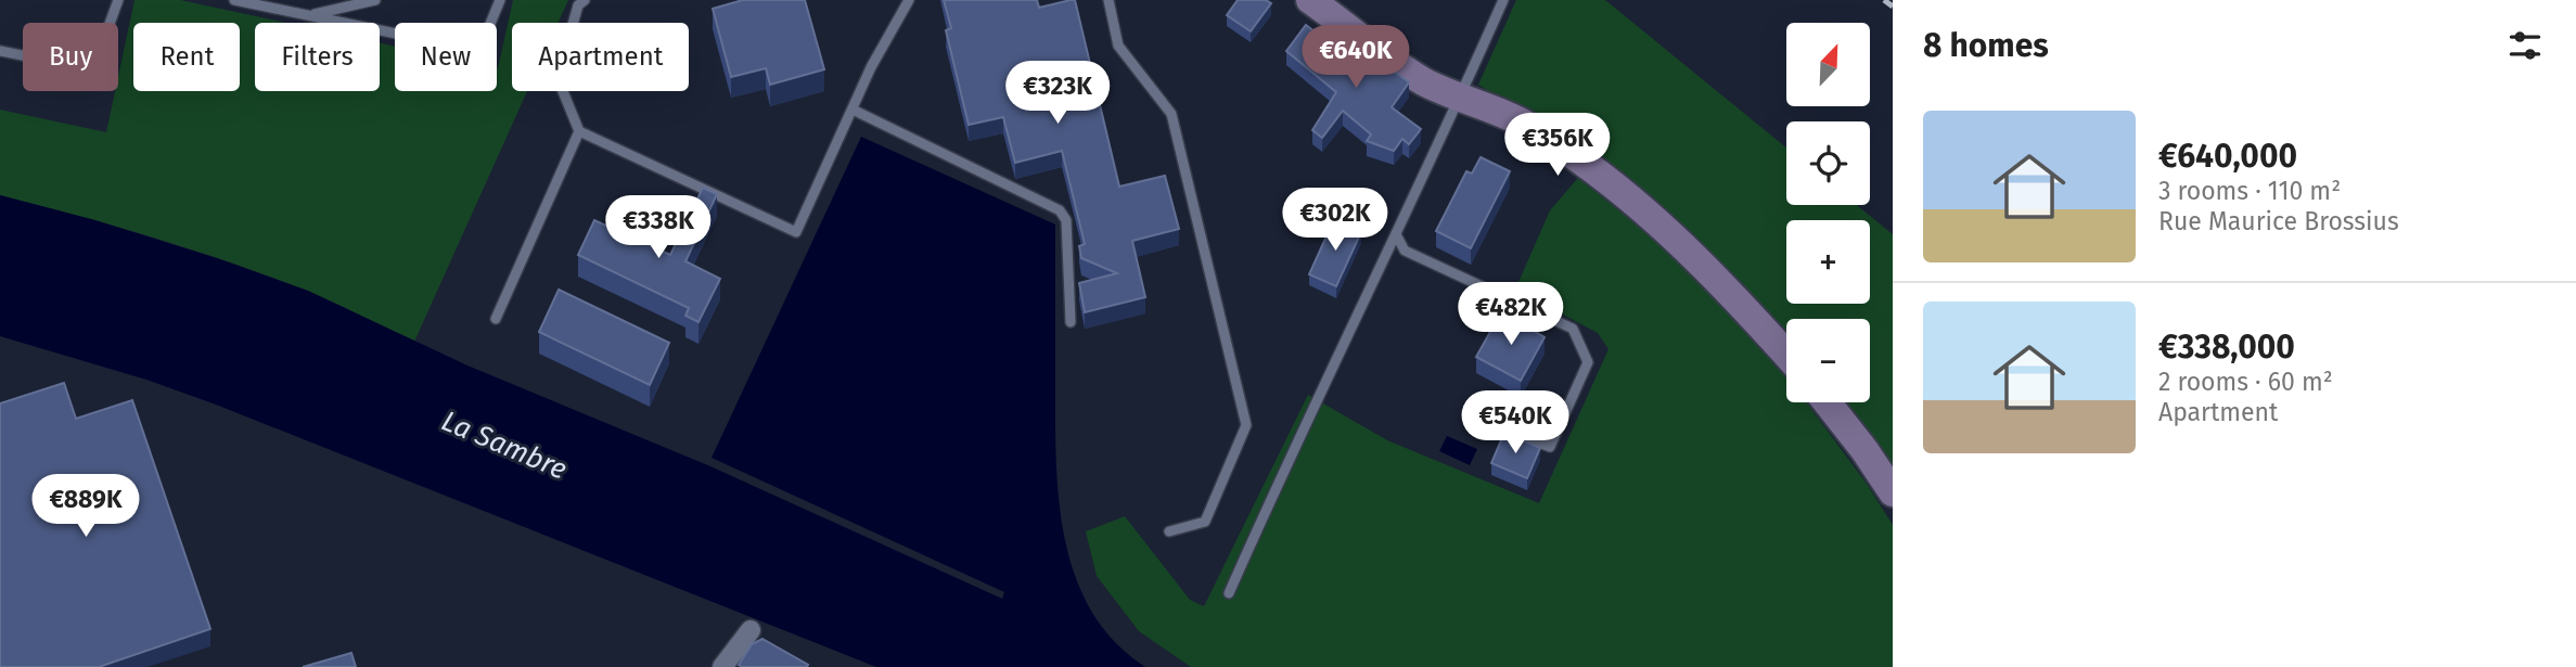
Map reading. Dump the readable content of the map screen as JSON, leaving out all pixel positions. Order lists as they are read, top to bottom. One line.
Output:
{"water":["La Sambre"],"north":"top right","page":{"heading":"8 homes","map_buttons":["+","−"],"chip":["Buy","Rent","Filters","New","Apartment"],"price":["€640K","€323K","€356K","€302K","€338K","€482K","€540K","€889K"],"list":[{"name":"€640,000","note":"3 rooms · 110 m² · Rue Maurice Brossius"},{"name":"€338,000","note":"2 rooms · 60 m² · Apartment"}]}}
